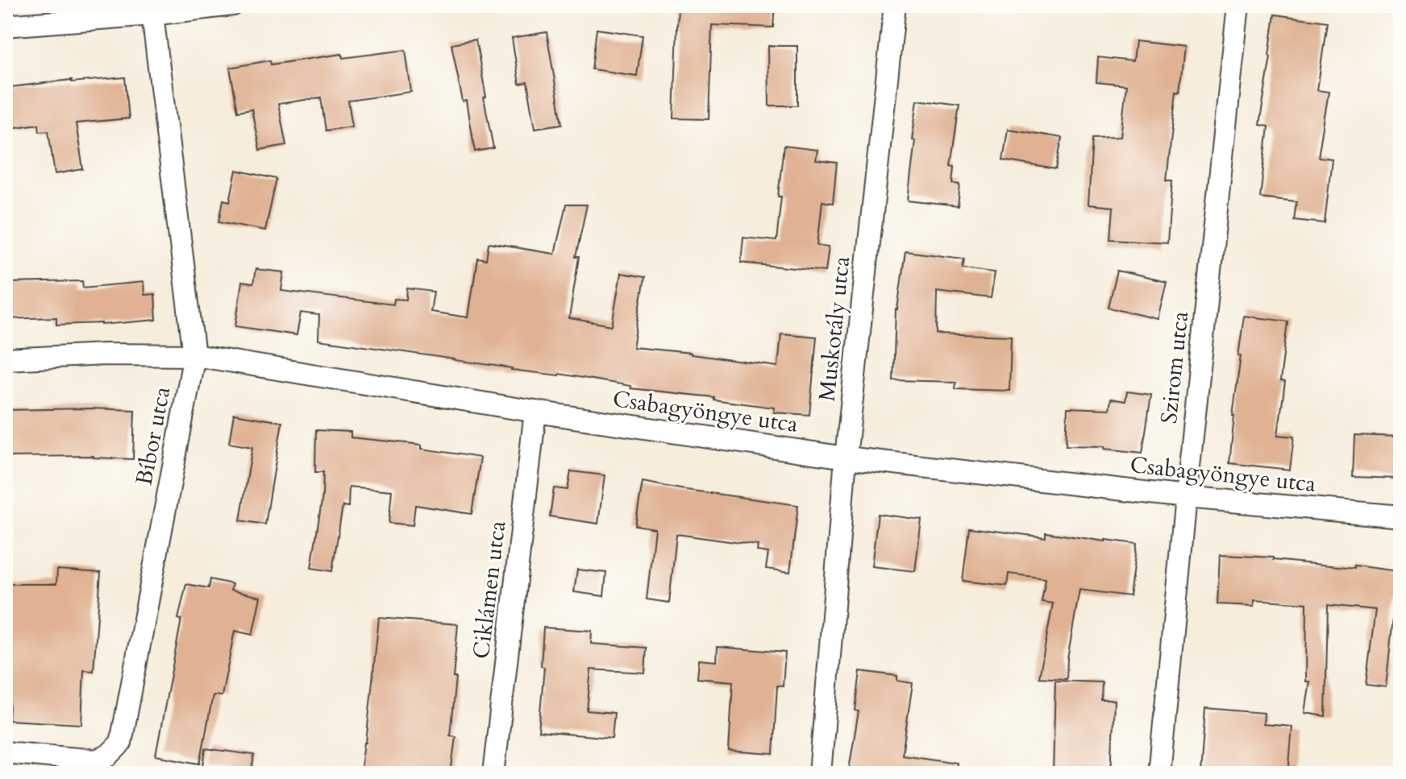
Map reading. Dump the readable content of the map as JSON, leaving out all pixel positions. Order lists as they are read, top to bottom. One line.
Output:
{"streets":{"street":["Muskotály utca","Szirom utca","Csabagyöngye utca","Bíbor utca","Ciklámen utca"]},"crossings":[["Muskotály utca","Csabagyöngye utca"],["Szirom utca","Csabagyöngye utca"],["Csabagyöngye utca","Bíbor utca"],["Csabagyöngye utca","Ciklámen utca"]]}
